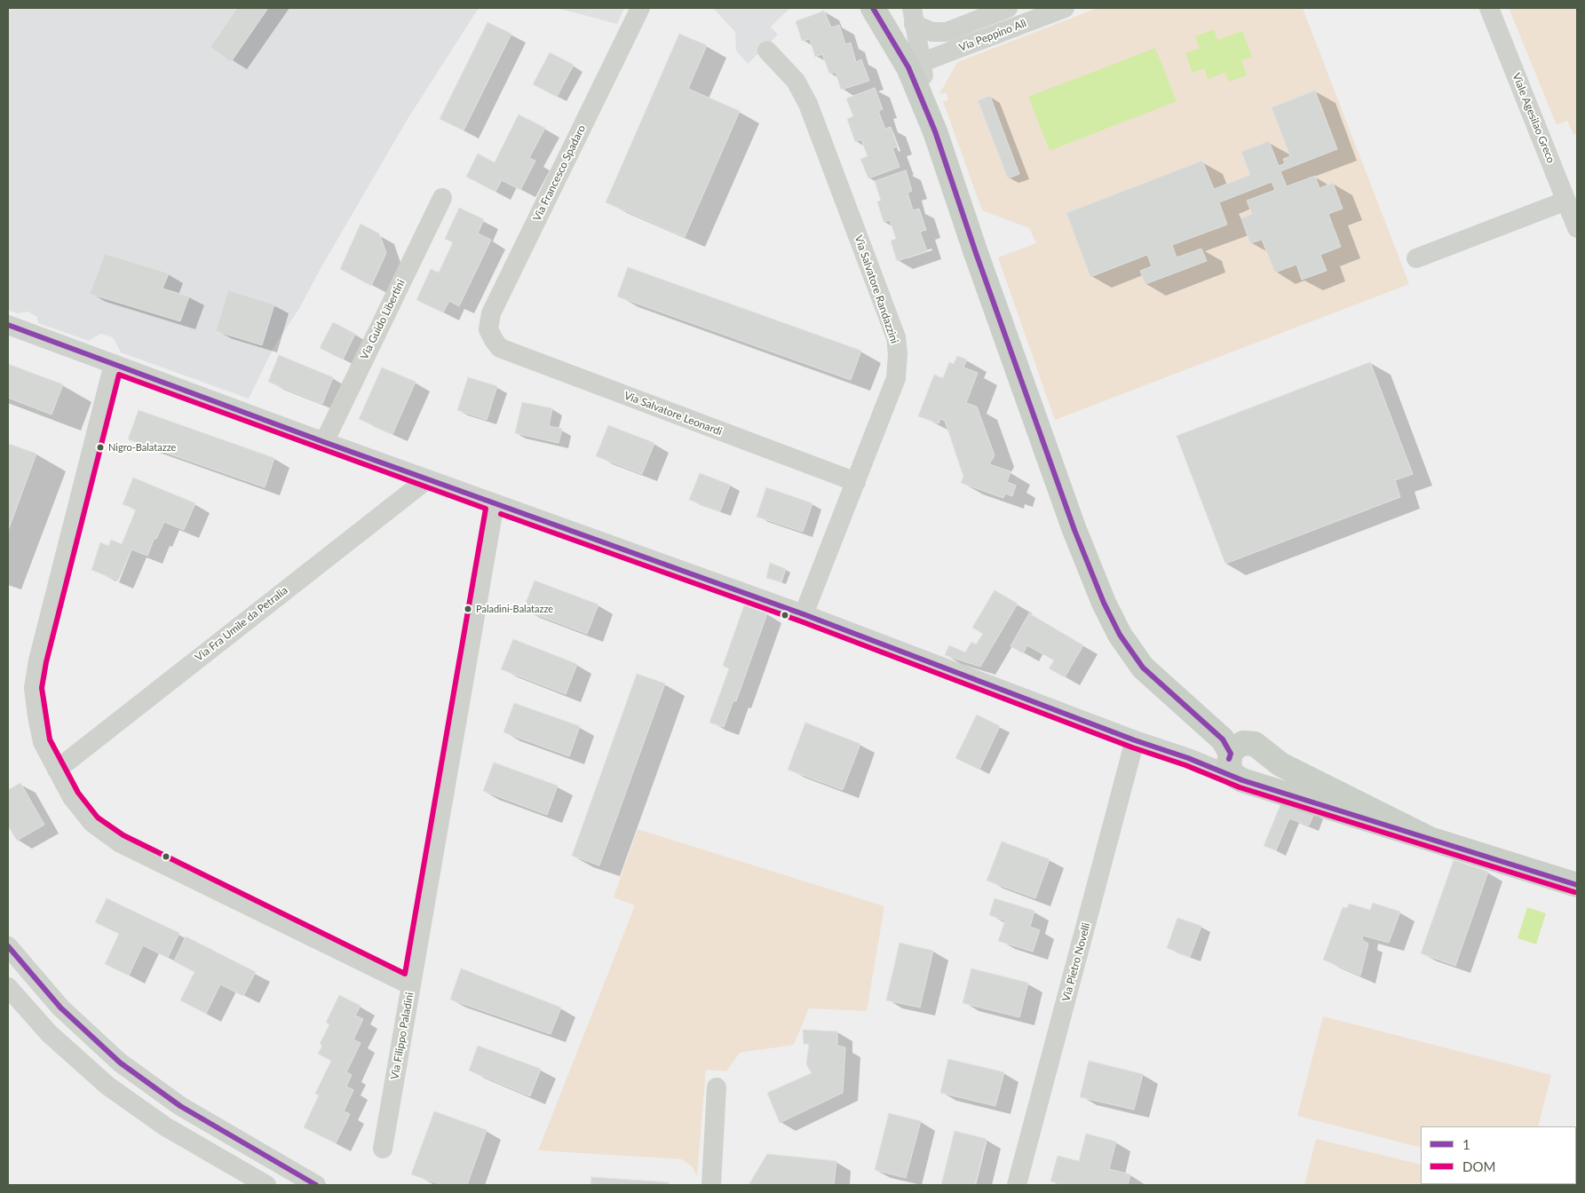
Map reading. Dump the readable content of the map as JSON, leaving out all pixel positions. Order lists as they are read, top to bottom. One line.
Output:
{"streets":{"street":["Via Peppino Alì","Viale Agesilao Greco","Via Francesco Spadaro","Via Salvatore Randazzini","Via Guido Libertini","Via Salvatore Leonardi","Via Fra Umile da Petralia","Via Pietro Novelli","Via Filippo Paladini"]},"crossings":[["Via Francesco Spadaro","Via Salvatore Leonardi"],["Via Salvatore Randazzini","Via Salvatore Leonardi"]],"places":["Nigro-Balatazze","Paladini-Balatazze"],"lines":["transit line 1","transit line DOM"],"legend":["1","DOM"]}
